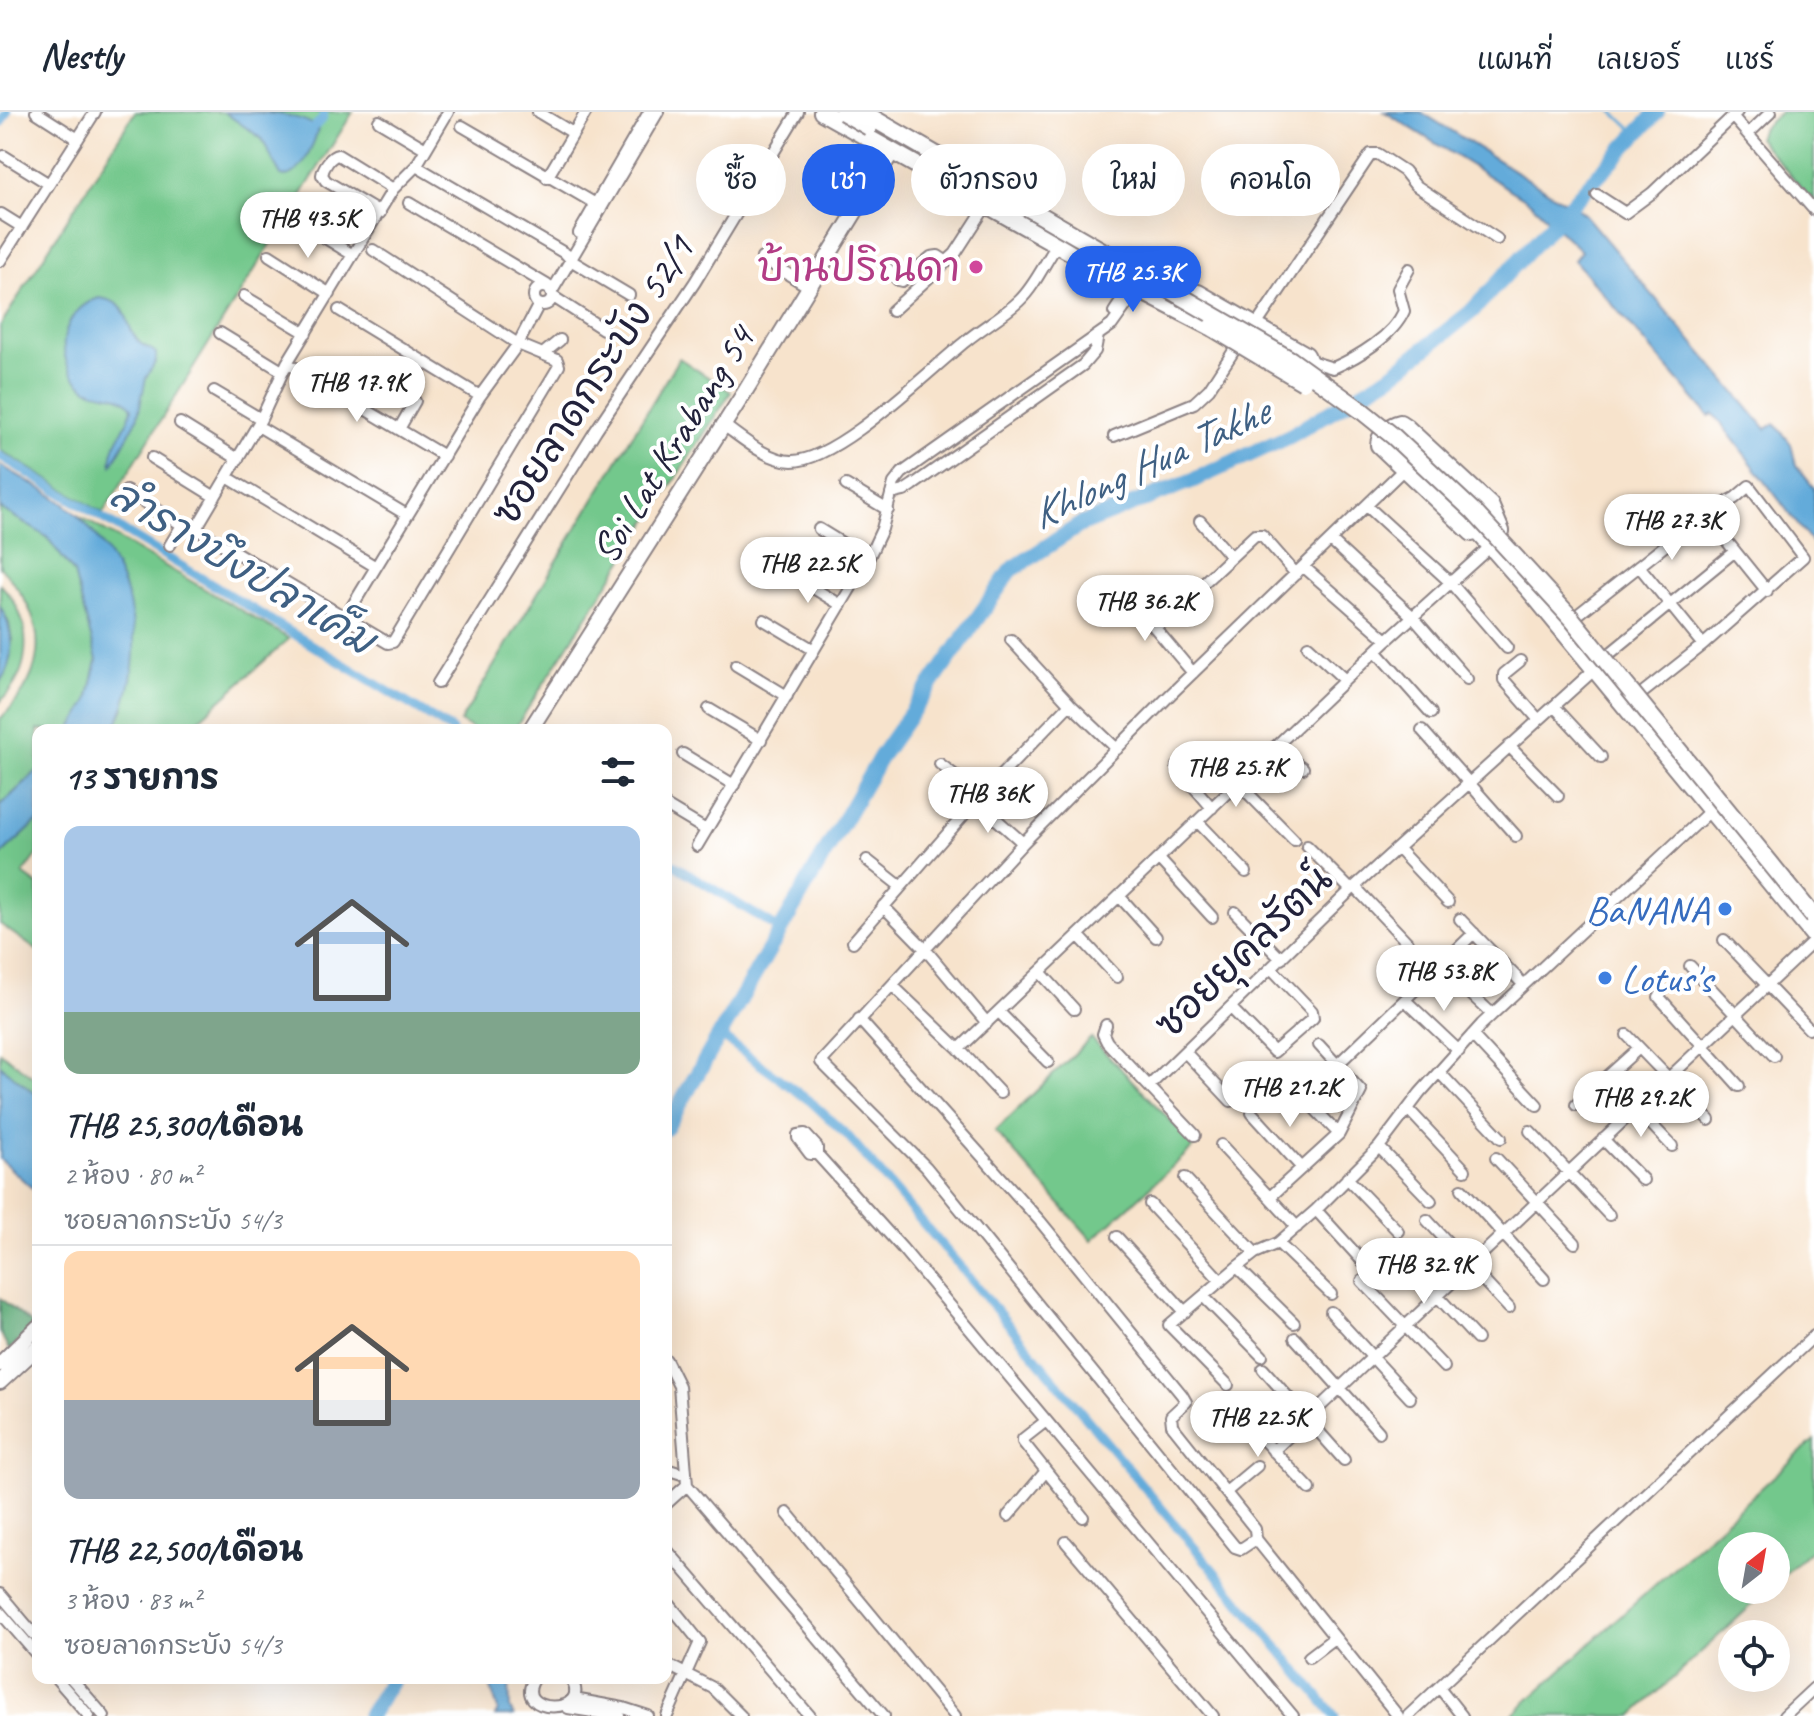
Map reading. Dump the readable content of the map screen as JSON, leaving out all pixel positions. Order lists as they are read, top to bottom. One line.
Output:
{"streets":{"main road":["Soi Lat Krabang 54"],"street":["ซอยลาดกระบัง 52/1","ซอยยุคลรัตน์"]},"water":["Khlong Hua Takhe","ลำรางบึงปลาเค็ม"],"places":["บ้านปริณดา","BaNANA","Lotus's"],"north":"top right","page":{"header":"Nestly","nav":["แผนที่","เลเยอร์","แชร์"],"chip":["ซื้อ","เช่า","ตัวกรอง","ใหม่","คอนโด"],"price":["THB 43.5K","THB 25.3K","THB 17.9K","THB 27.3K","THB 22.5K","THB 36.2K","THB 25.7K","THB 36K","THB 53.8K","THB 21.2K","THB 29.2K","THB 32.9K","THB 22.5K"],"heading":"13 รายการ","list":[{"name":"THB 25,300/เดือน","note":"2 ห้อง · 80 m² · ซอยลาดกระบัง 54/3"},{"name":"THB 22,500/เดือน","note":"3 ห้อง · 83 m² · ซอยลาดกระบัง 54/3"}]}}
